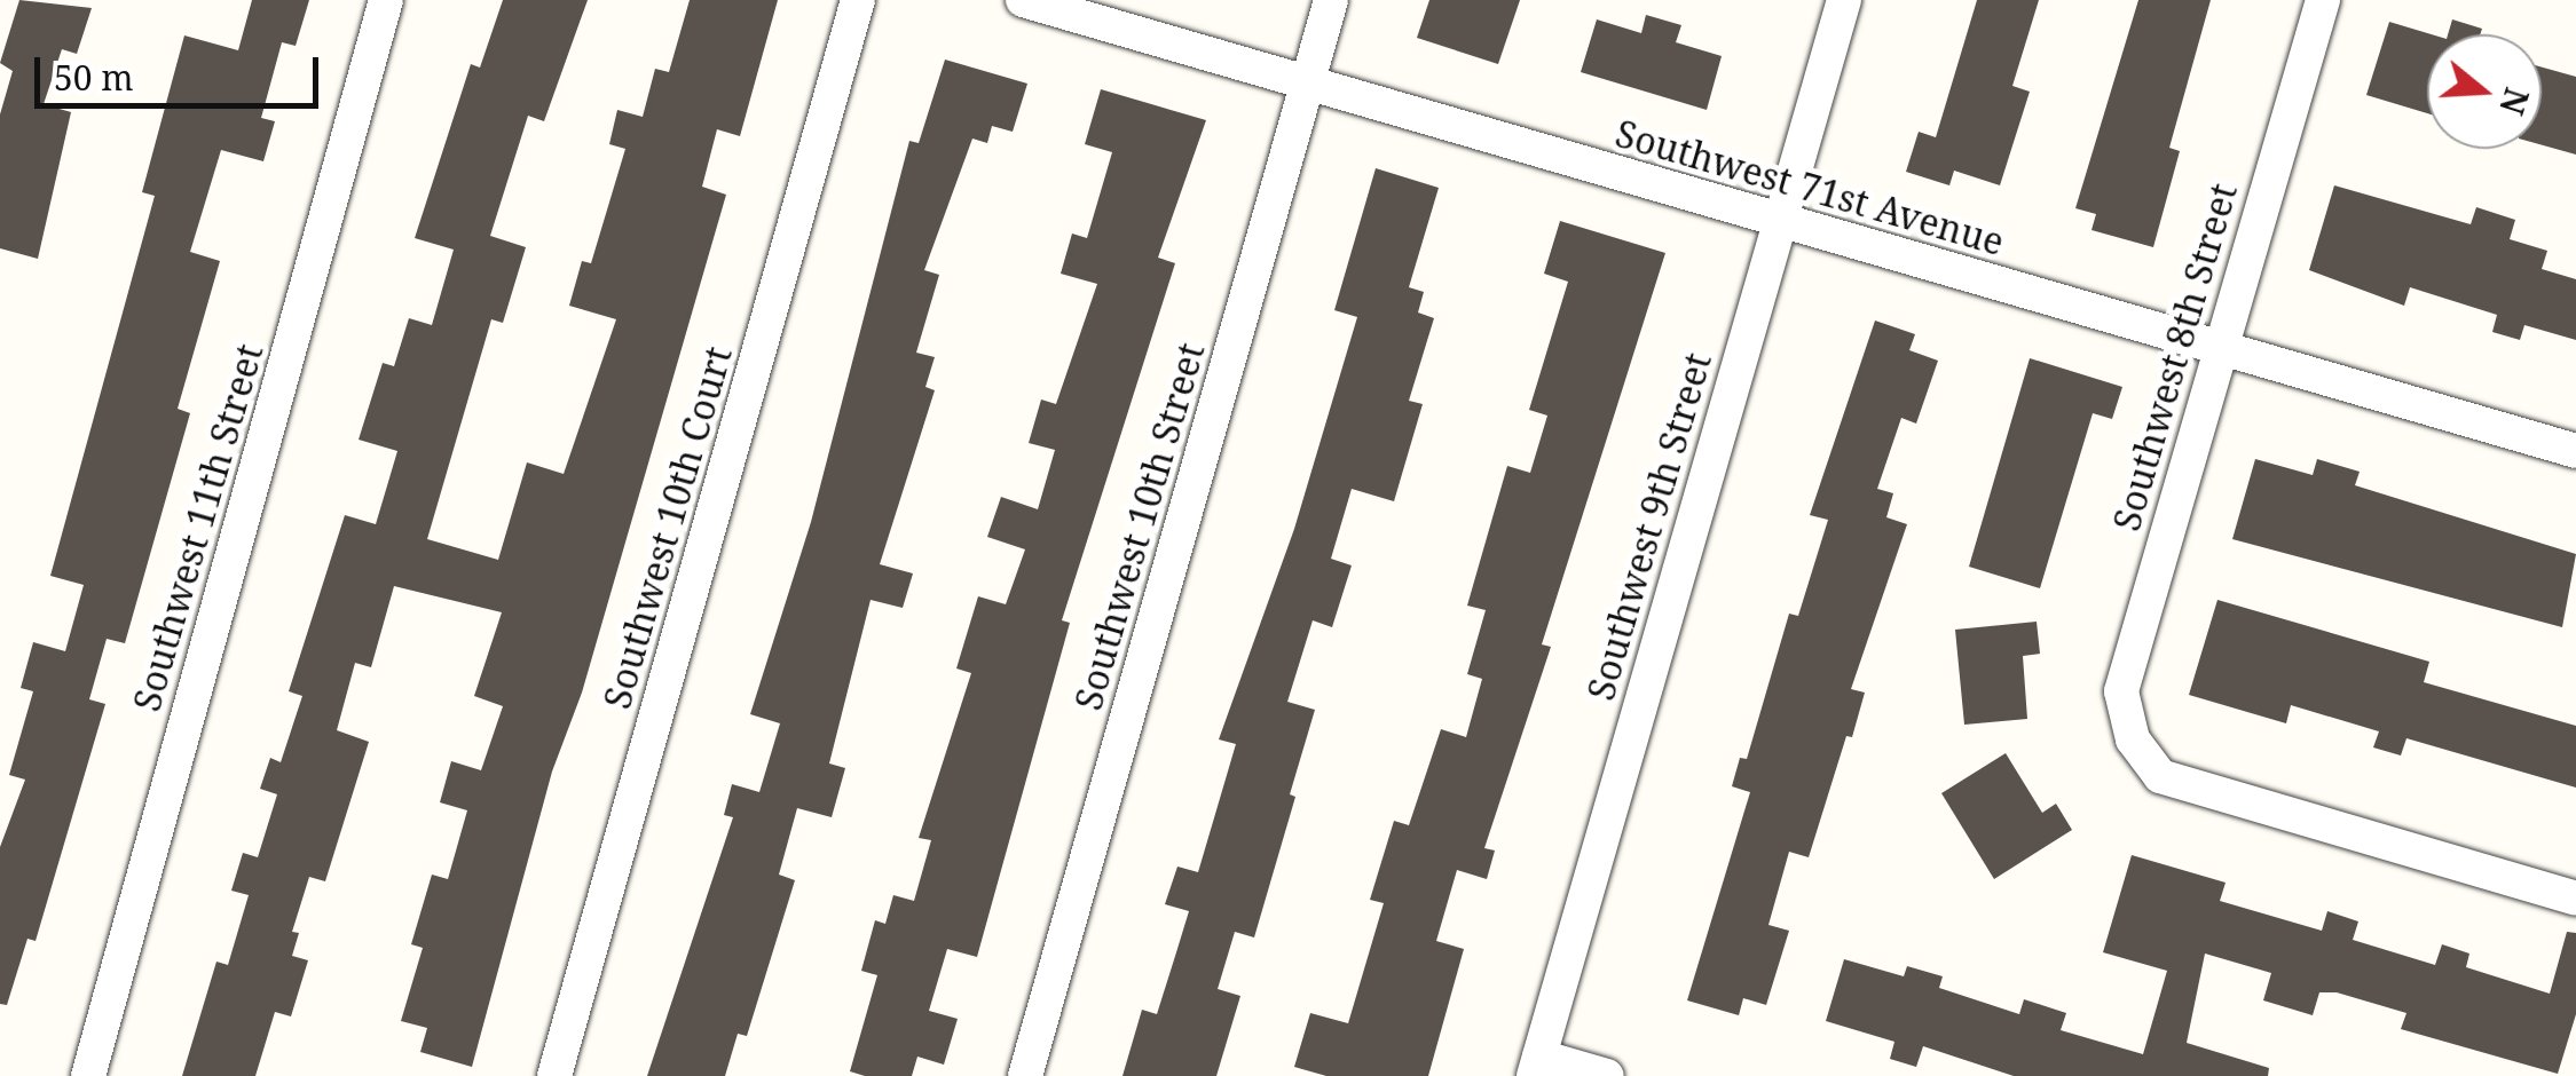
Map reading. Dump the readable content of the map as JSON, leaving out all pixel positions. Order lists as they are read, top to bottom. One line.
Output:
{"streets":{"street":["Southwest 71st Avenue","Southwest 8th Street","Southwest 10th Street","Southwest 9th Street","Southwest 11th Street","Southwest 10th Court"]},"crossings":[["Southwest 71st Avenue","Southwest 8th Street"],["Southwest 71st Avenue","Southwest 10th Street"],["Southwest 71st Avenue","Southwest 9th Street"]],"scale_bar":"50 m","north":"right"}
